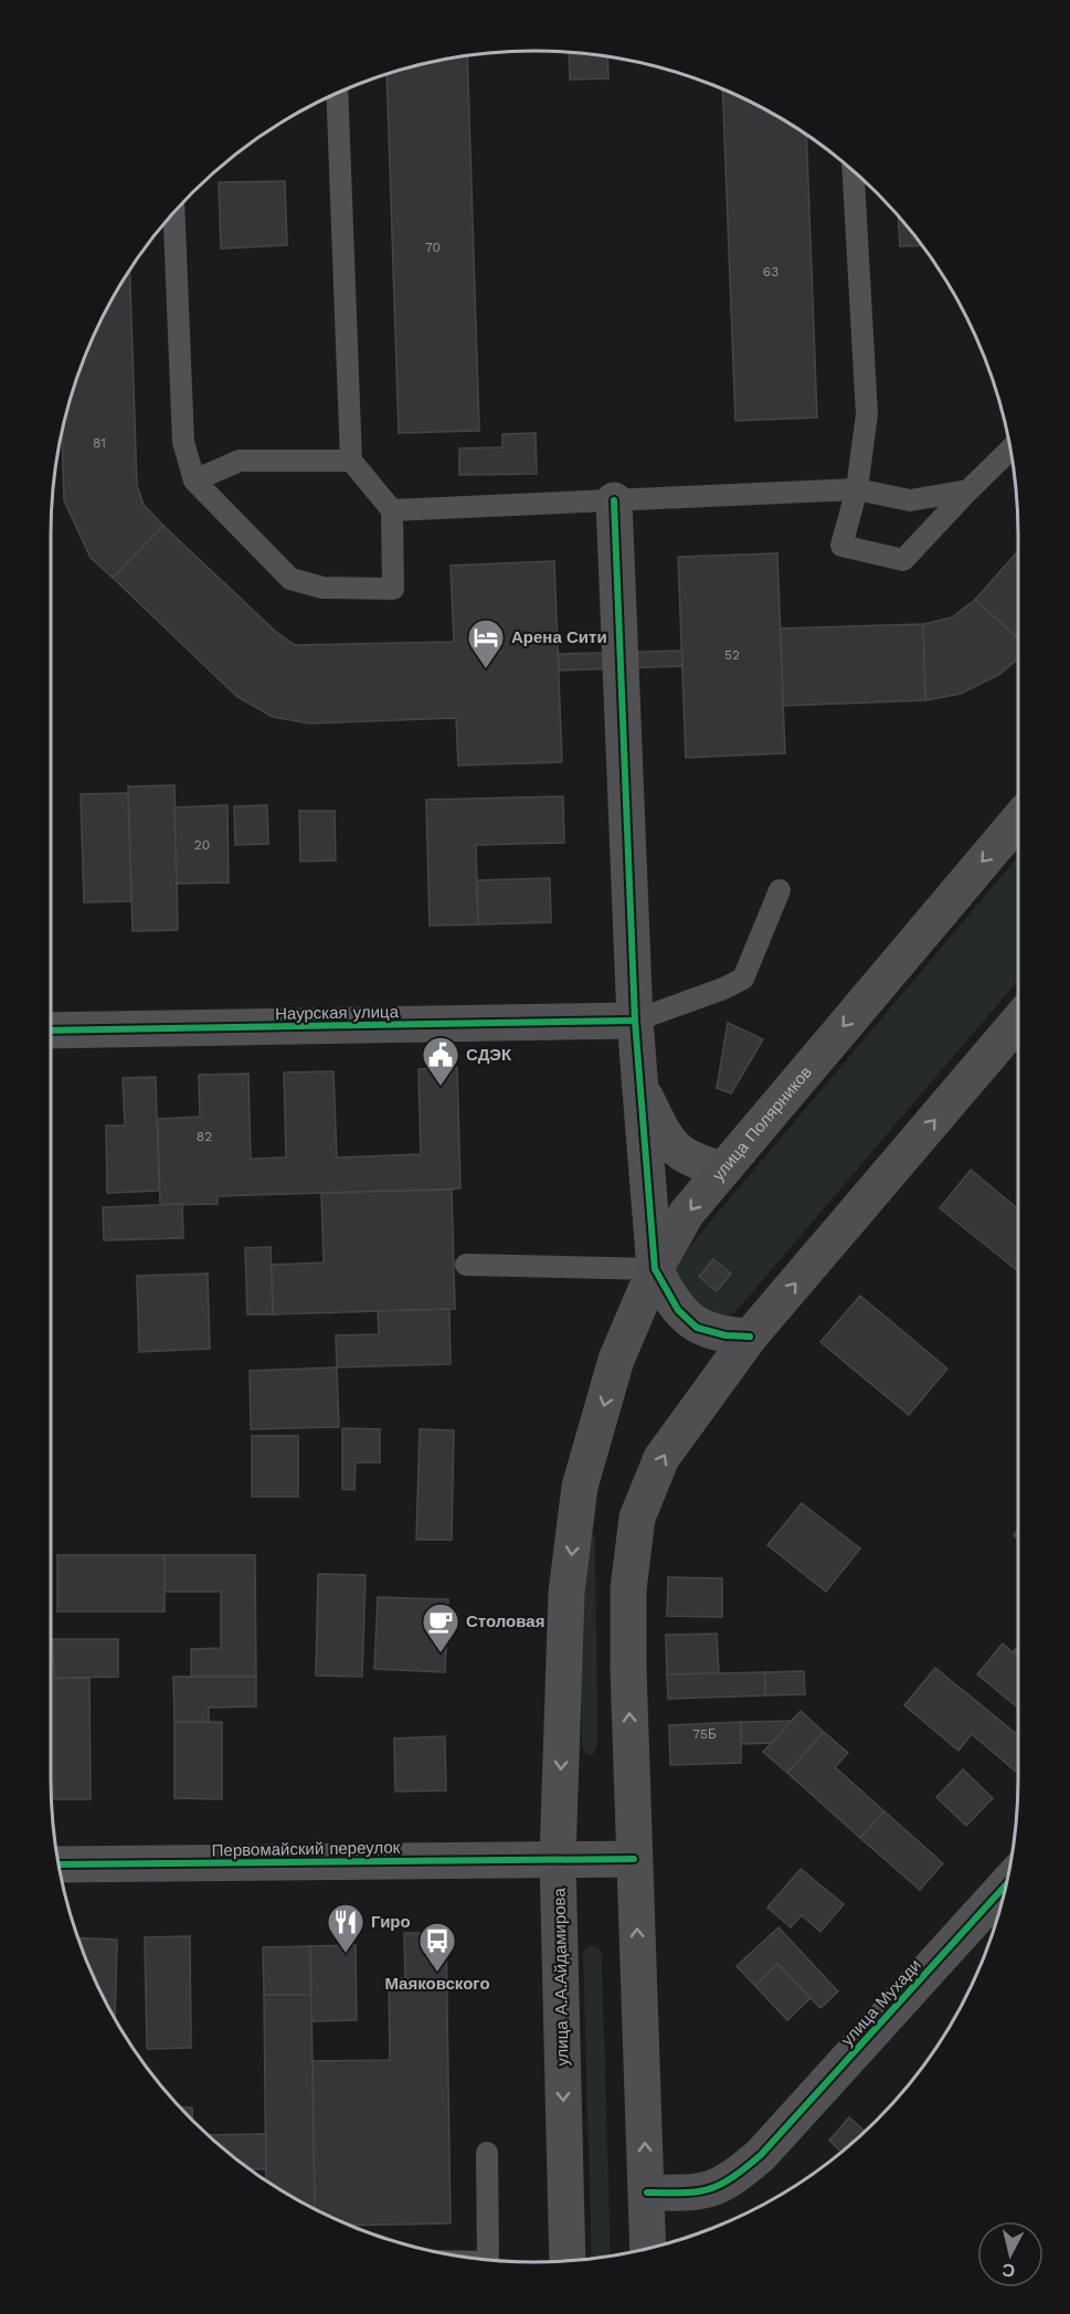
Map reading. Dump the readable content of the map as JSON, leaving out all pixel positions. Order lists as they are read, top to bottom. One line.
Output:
{"streets":{"main road":["улица Полярников","улица А.А.Айдамирова"],"street":["Наурская улица","Первомайский переулок","улица Мухади"]},"crossings":[["улица Полярников","улица А.А.Айдамирова"],["Первомайский переулок","улица А.А.Айдамирова"]],"places":{"hotel":["Арена Сити"],"public building":["СДЭК"],"cafe":["Столовая"],"restaurant":["Гиро"],"bus stop":["Маяковского"]},"house_numbers":["70","63","81","52","20","82","75Б"],"north":"bottom"}
